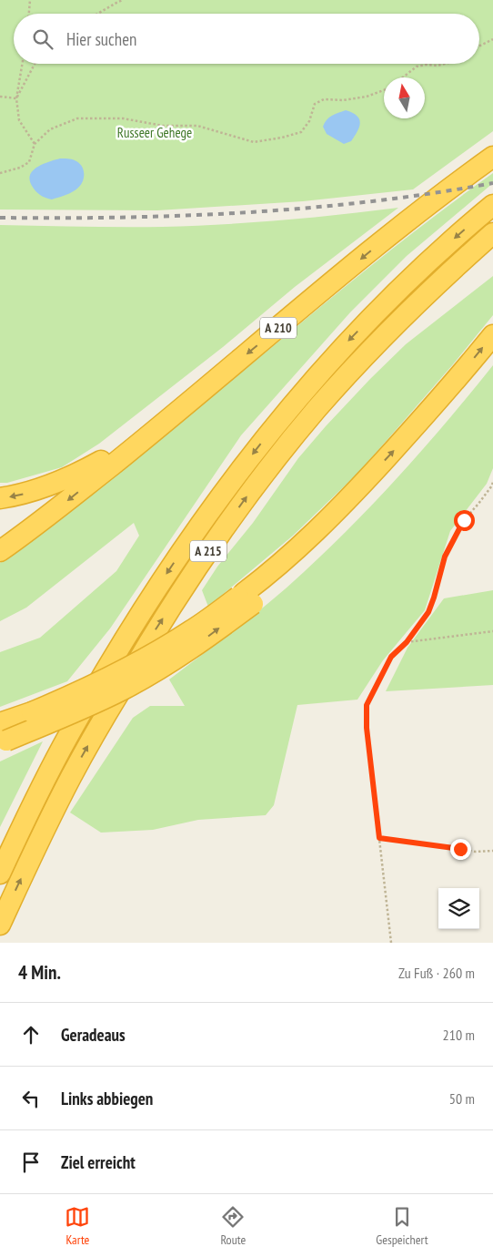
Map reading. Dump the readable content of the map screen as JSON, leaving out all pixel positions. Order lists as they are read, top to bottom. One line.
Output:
{"streets":{"highway":["A 210","A 215"]},"parks":["Russeer Gehege"],"north":"top","page":{"search":"Hier suchen","heading":["4 Min.","Zu Fuß · 260 m"],"list":[["Geradeaus","210 m"],["Links abbiegen","50 m"],"Ziel erreicht"],"nav":["Karte","Route","Gespeichert"]}}
